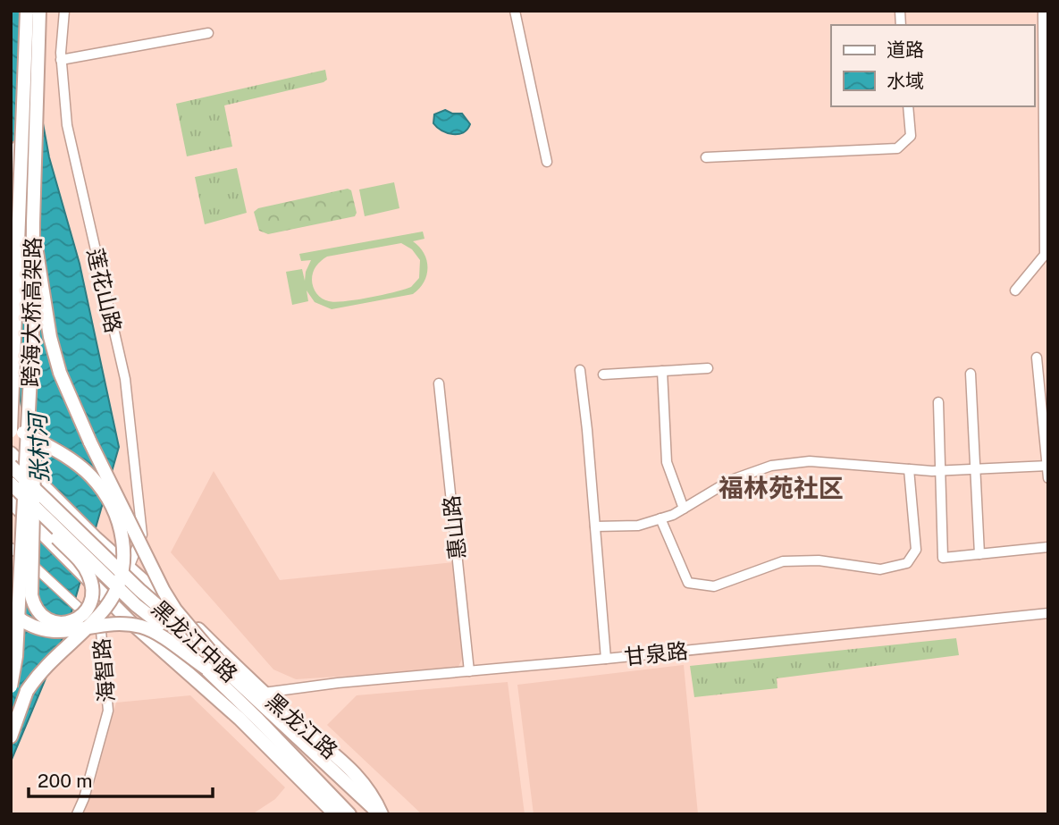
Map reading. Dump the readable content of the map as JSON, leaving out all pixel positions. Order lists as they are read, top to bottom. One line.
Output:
{"streets":{"highway":["跨海大桥高架路","黑龙江中路","黑龙江路"],"street":["莲花山路","惠山路","甘泉路","海智路"]},"crossings":[["莲花山路","黑龙江中路"],["莲花山路","海智路"],["莲花山路","黑龙江路"],["惠山路","甘泉路"],["黑龙江中路","海智路"],["黑龙江中路","黑龙江路"],["甘泉路","黑龙江路"]],"districts":["福林苑社区"],"water":["张村河"],"legend":["道路","水域"],"scale_bar":"200 m"}
